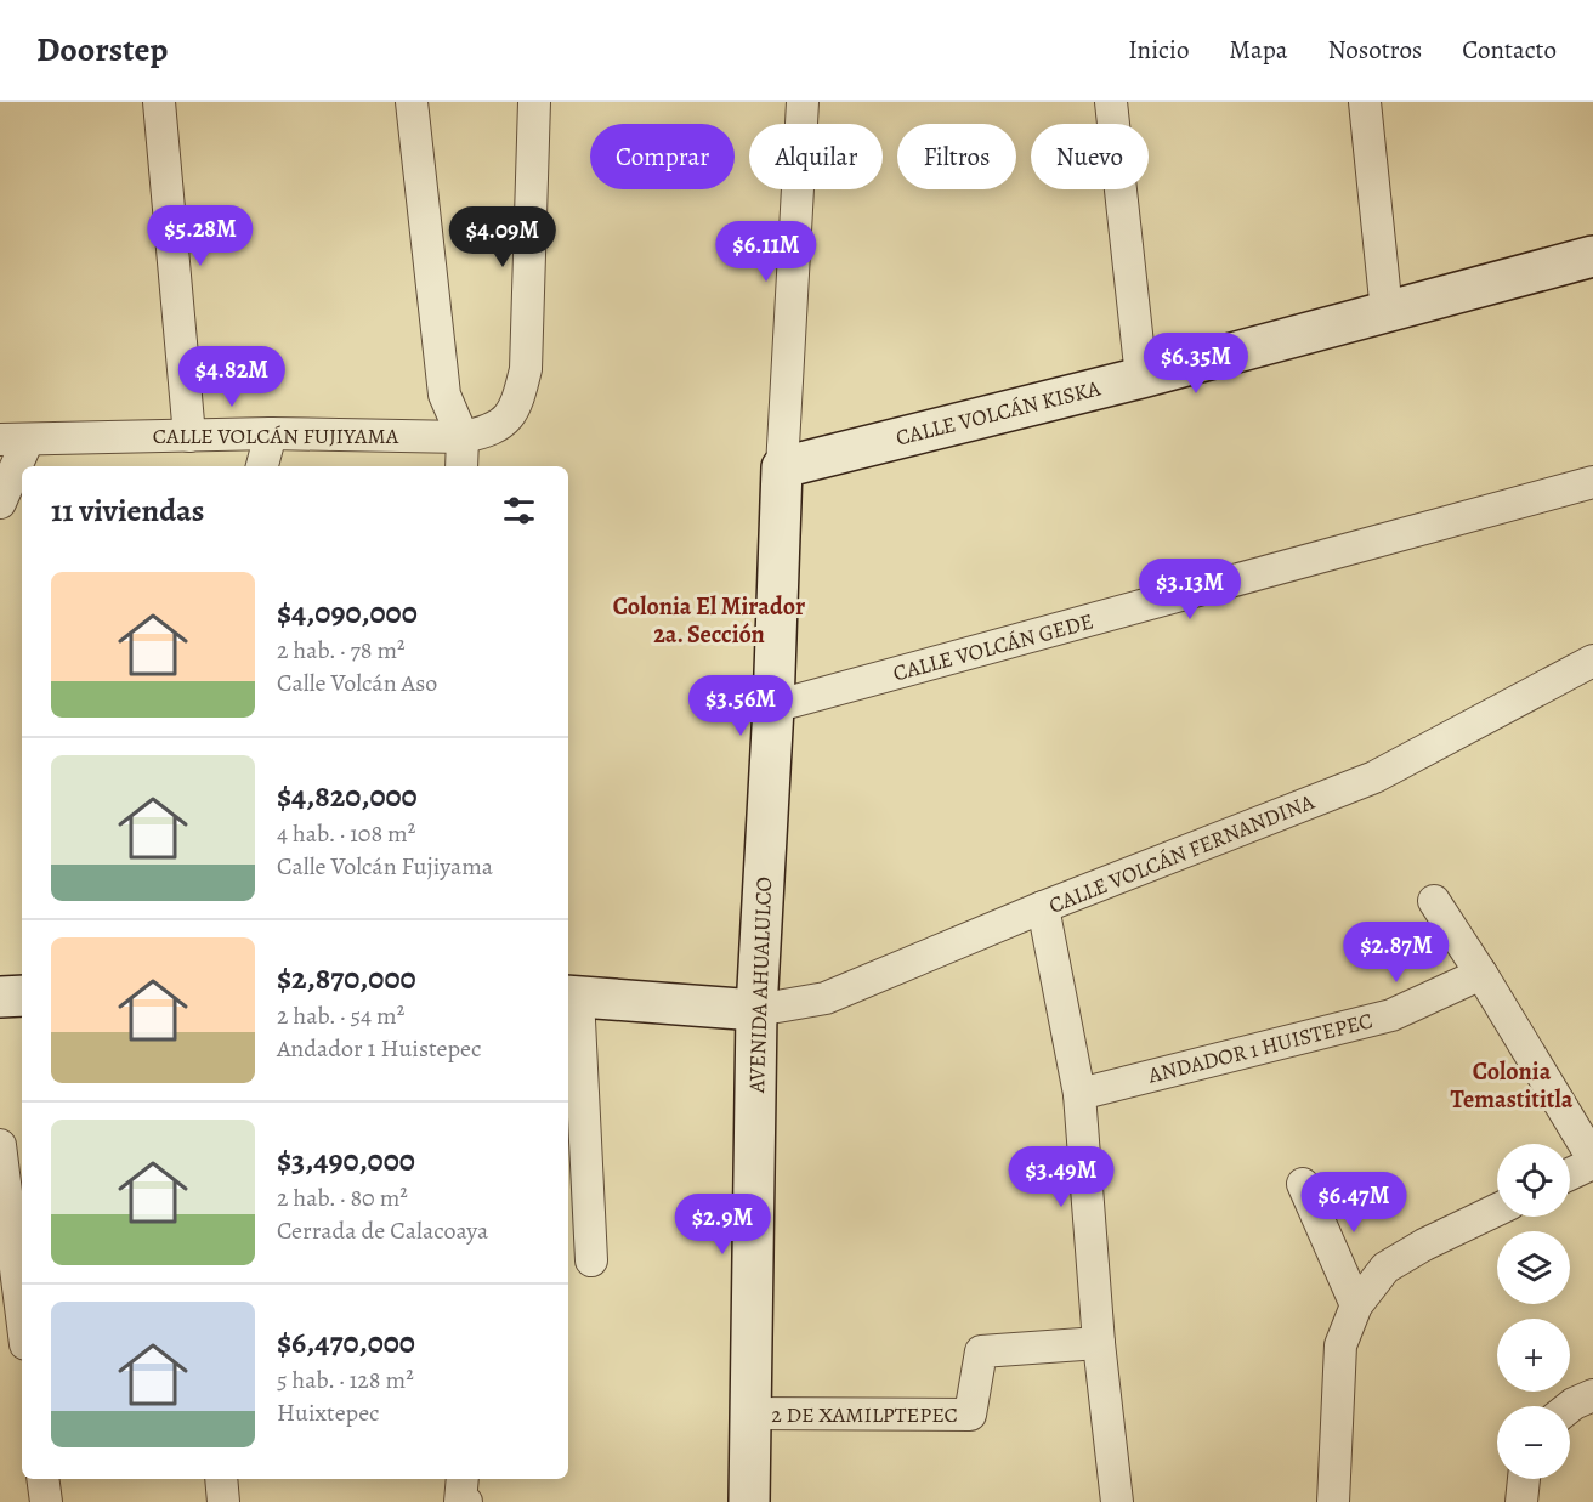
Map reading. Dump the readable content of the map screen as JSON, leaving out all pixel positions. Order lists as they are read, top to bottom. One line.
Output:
{"streets":{"street":["CALLE VOLCÁN KISKA","CALLE VOLCÁN FUJIYAMA","CALLE VOLCÁN GEDE","CALLE VOLCÁN FERNANDINA","AVENIDA AHUALULCO","ANDADOR 1 HUISTEPEC","2 DE XAMILPTEPEC"]},"crossings":[["CALLE VOLCÁN KISKA","AVENIDA AHUALULCO"],["CALLE VOLCÁN GEDE","AVENIDA AHUALULCO"],["CALLE VOLCÁN FERNANDINA","AVENIDA AHUALULCO"],["AVENIDA AHUALULCO","2 DE XAMILPTEPEC"]],"districts":["Colonia El Mirador 2a. Sección","Colonia Temastititla"],"page":{"header":"Doorstep","nav":["Inicio","Mapa","Nosotros","Contacto"],"chip":["Comprar","Alquilar","Filtros","Nuevo"],"price":["$5.28M","$4.09M","$6.11M","$6.35M","$4.82M","$3.13M","$3.56M","$2.87M","$3.49M","$6.47M","$2.9M"],"heading":"11 viviendas","list":[{"name":"$4,090,000","note":"2 hab. · 78 m² · Calle Volcán Aso"},{"name":"$4,820,000","note":"4 hab. · 108 m² · Calle Volcán Fujiyama"},{"name":"$2,870,000","note":"2 hab. · 54 m² · Andador 1 Huistepec"},{"name":"$3,490,000","note":"2 hab. · 80 m² · Cerrada de Calacoaya"},{"name":"$6,470,000","note":"5 hab. · 128 m² · Huixtepec"}],"map_buttons":["+","−"]}}
